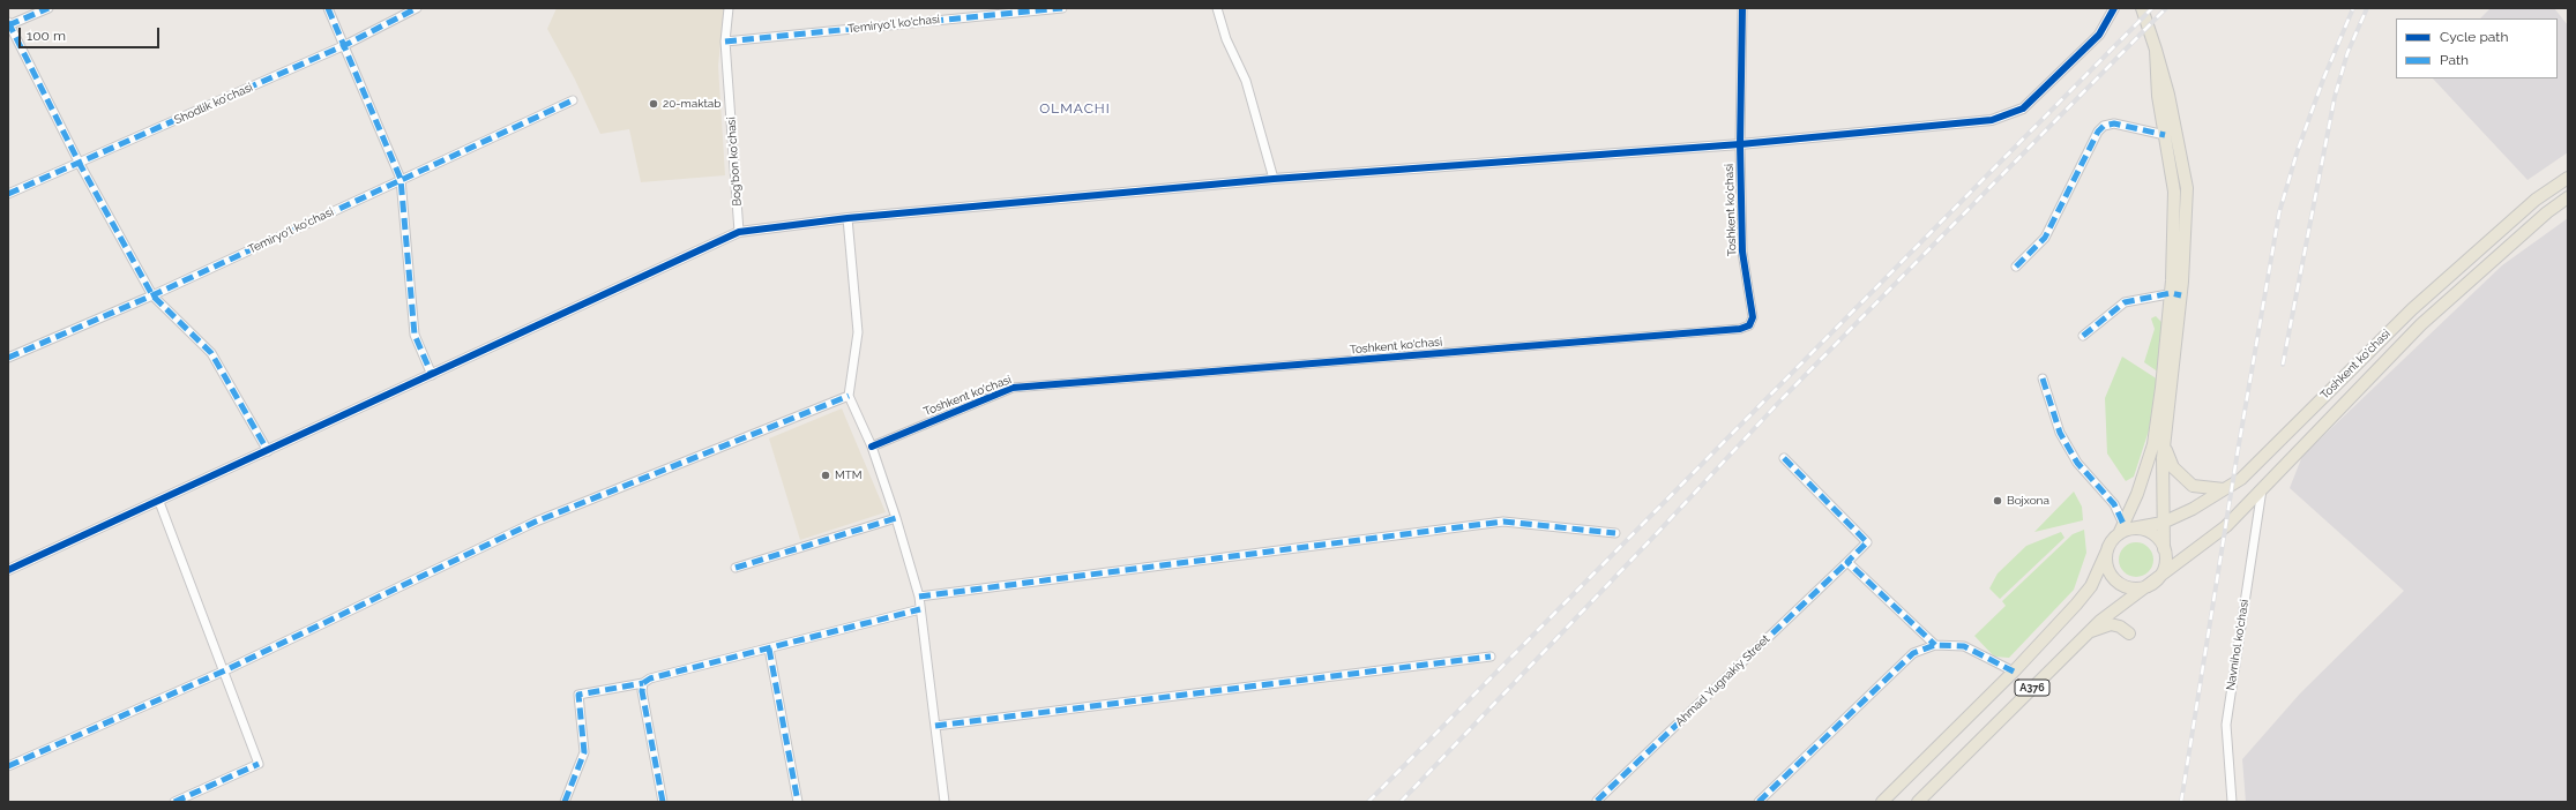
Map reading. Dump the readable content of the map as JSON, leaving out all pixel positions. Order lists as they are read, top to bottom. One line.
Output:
{"streets":{"main road":["Toshkent ko'chasi","A376"],"street":["Temiryo'l ko'chasi","Shodlik ko'chasi","Bog'bon ko'chasi","Navnihol ko'chasi","Ahmad Yugnakiy Street"]},"crossings":[["Temiryo'l ko'chasi","Bog'bon ko'chasi"],["Toshkent ko'chasi","Navnihol ko'chasi"],["Toshkent ko'chasi","A376"]],"districts":["OLMACHI"],"places":["20-maktab","MTM","Bojxona"],"legend":["Cycle path","Path"],"scale_bar":"100 m"}
